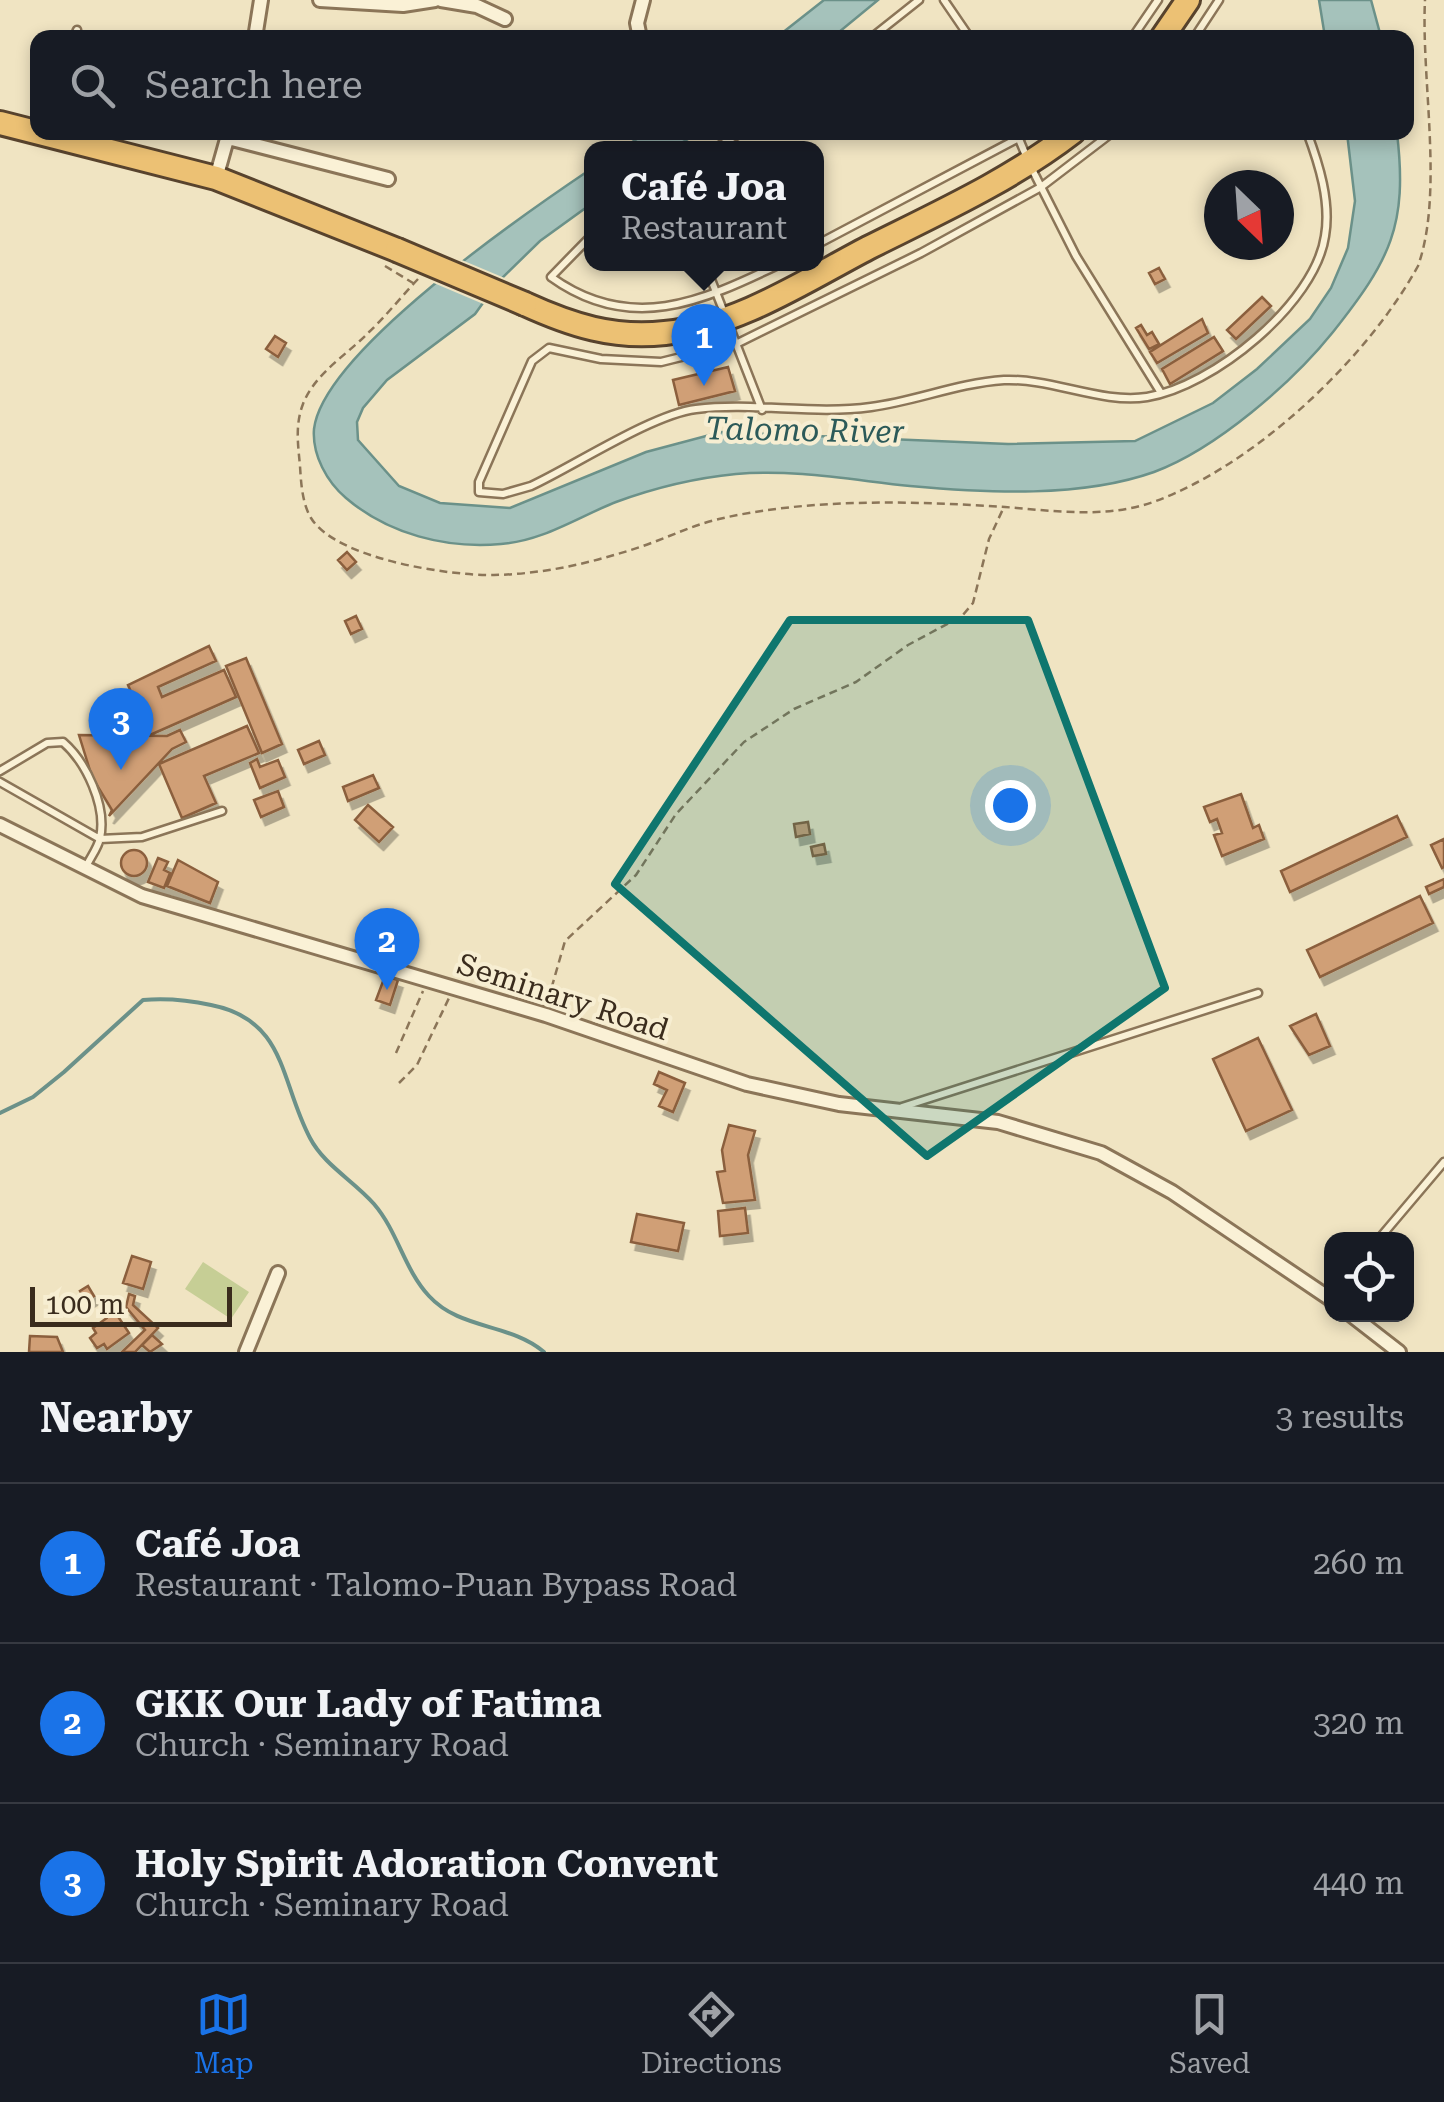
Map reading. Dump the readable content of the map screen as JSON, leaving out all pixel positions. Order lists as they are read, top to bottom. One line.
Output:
{"streets":{"street":["Seminary Road"]},"water":["Talomo River"],"scale_bar":"100 m","north":"bottom right","page":{"search":"Search here","popup":["Café Joa","Restaurant"],"pins":["1","3","2"],"scale":"100 m","heading":["Nearby","3 results"],"list":[{"mark":"1","name":"Café Joa","note":"Restaurant · Talomo-Puan Bypass Road","value":"260 m"},{"mark":"2","name":"GKK Our Lady of Fatima","note":"Church · Seminary Road","value":"320 m"},{"mark":"3","name":"Holy Spirit Adoration Convent","note":"Church · Seminary Road","value":"440 m"}],"nav":["Map","Directions","Saved"]}}
